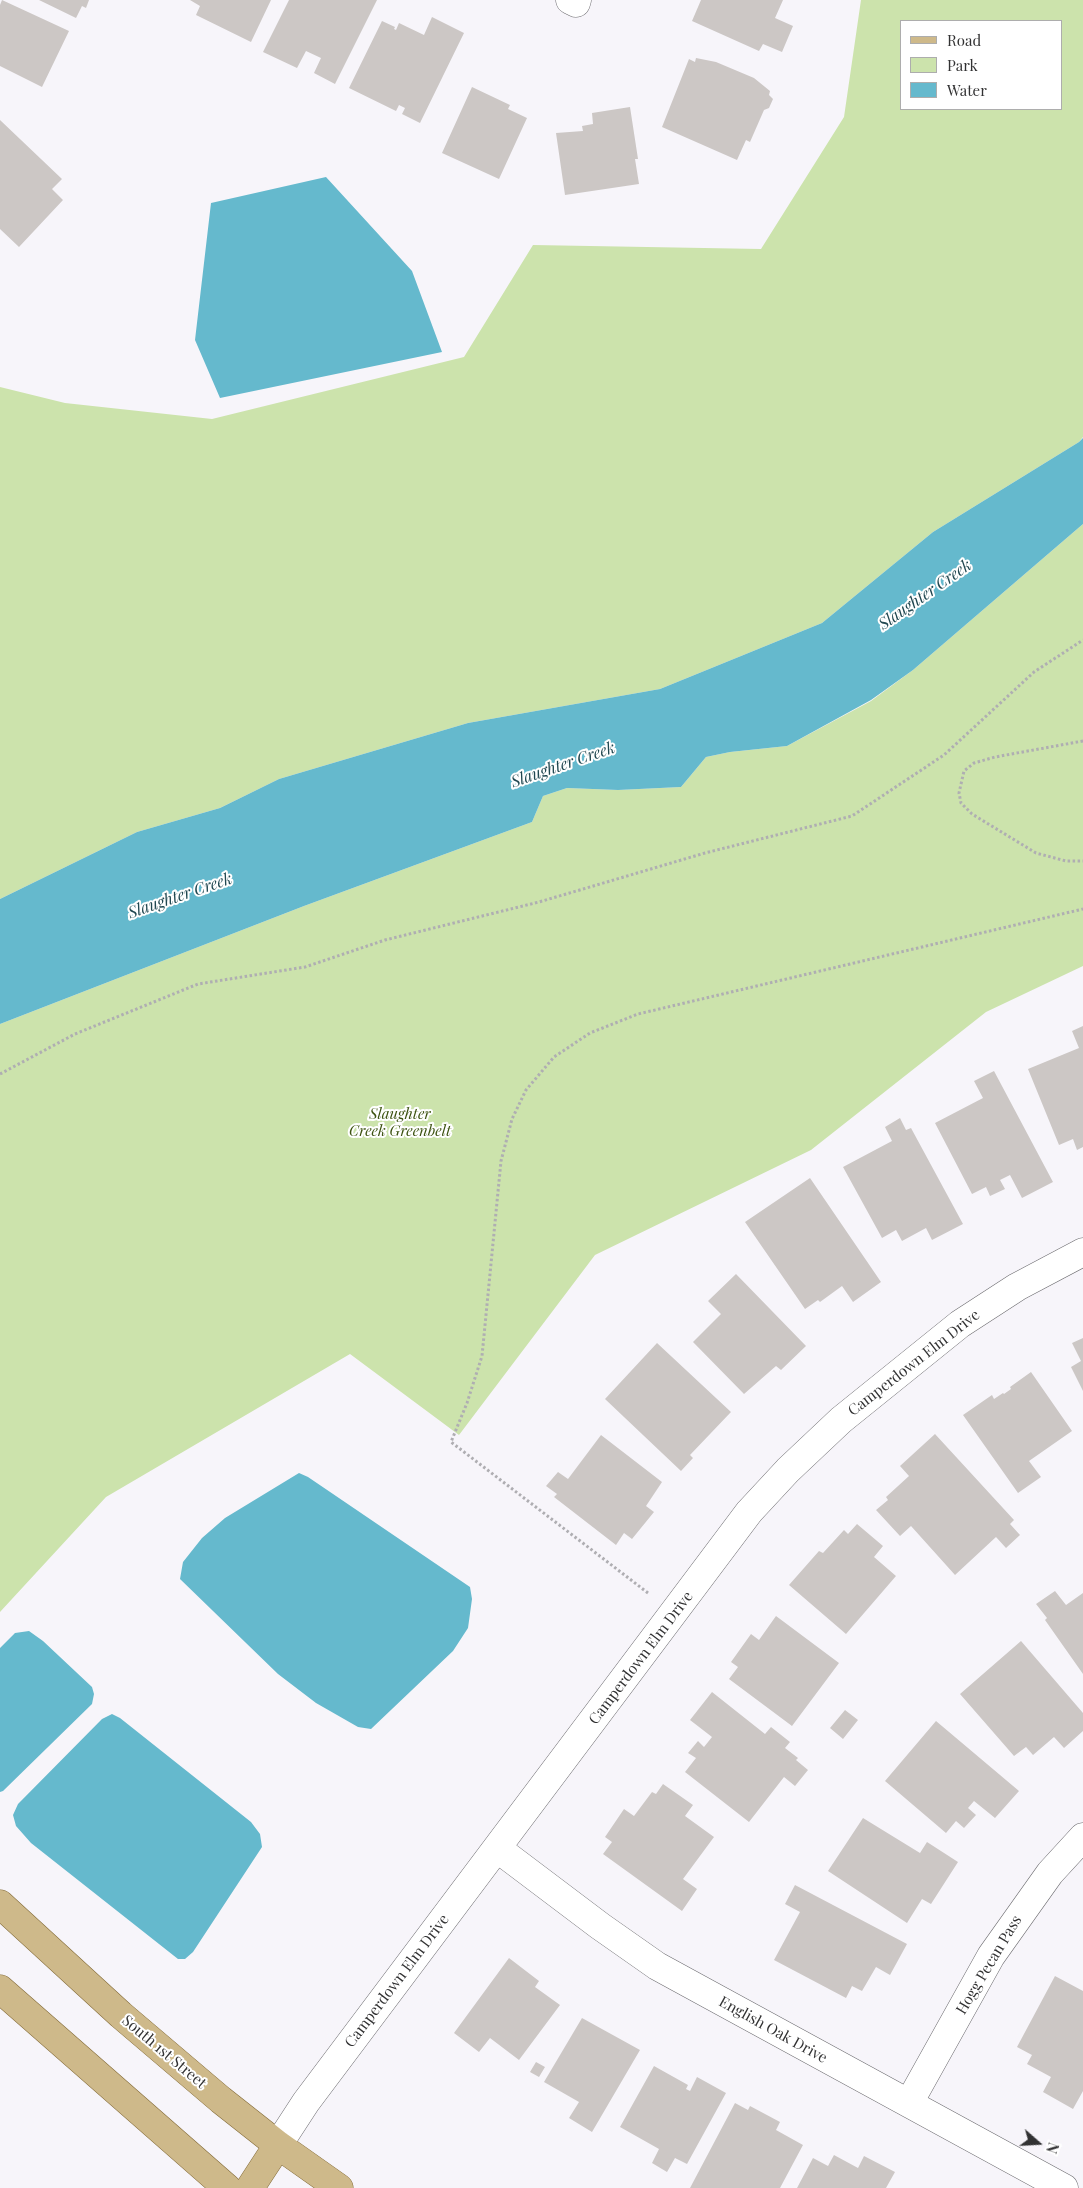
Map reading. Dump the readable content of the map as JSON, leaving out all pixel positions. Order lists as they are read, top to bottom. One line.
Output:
{"streets":{"main road":["South 1st Street"],"street":["Camperdown Elm Drive","Hogg Pecan Pass","English Oak Drive"]},"crossings":[["Camperdown Elm Drive","English Oak Drive"],["Camperdown Elm Drive","South 1st Street"],["Hogg Pecan Pass","English Oak Drive"]],"water":["Slaughter Creek"],"parks":["Slaughter Creek Greenbelt"],"legend":["Road","Park","Water"],"north":"right"}
